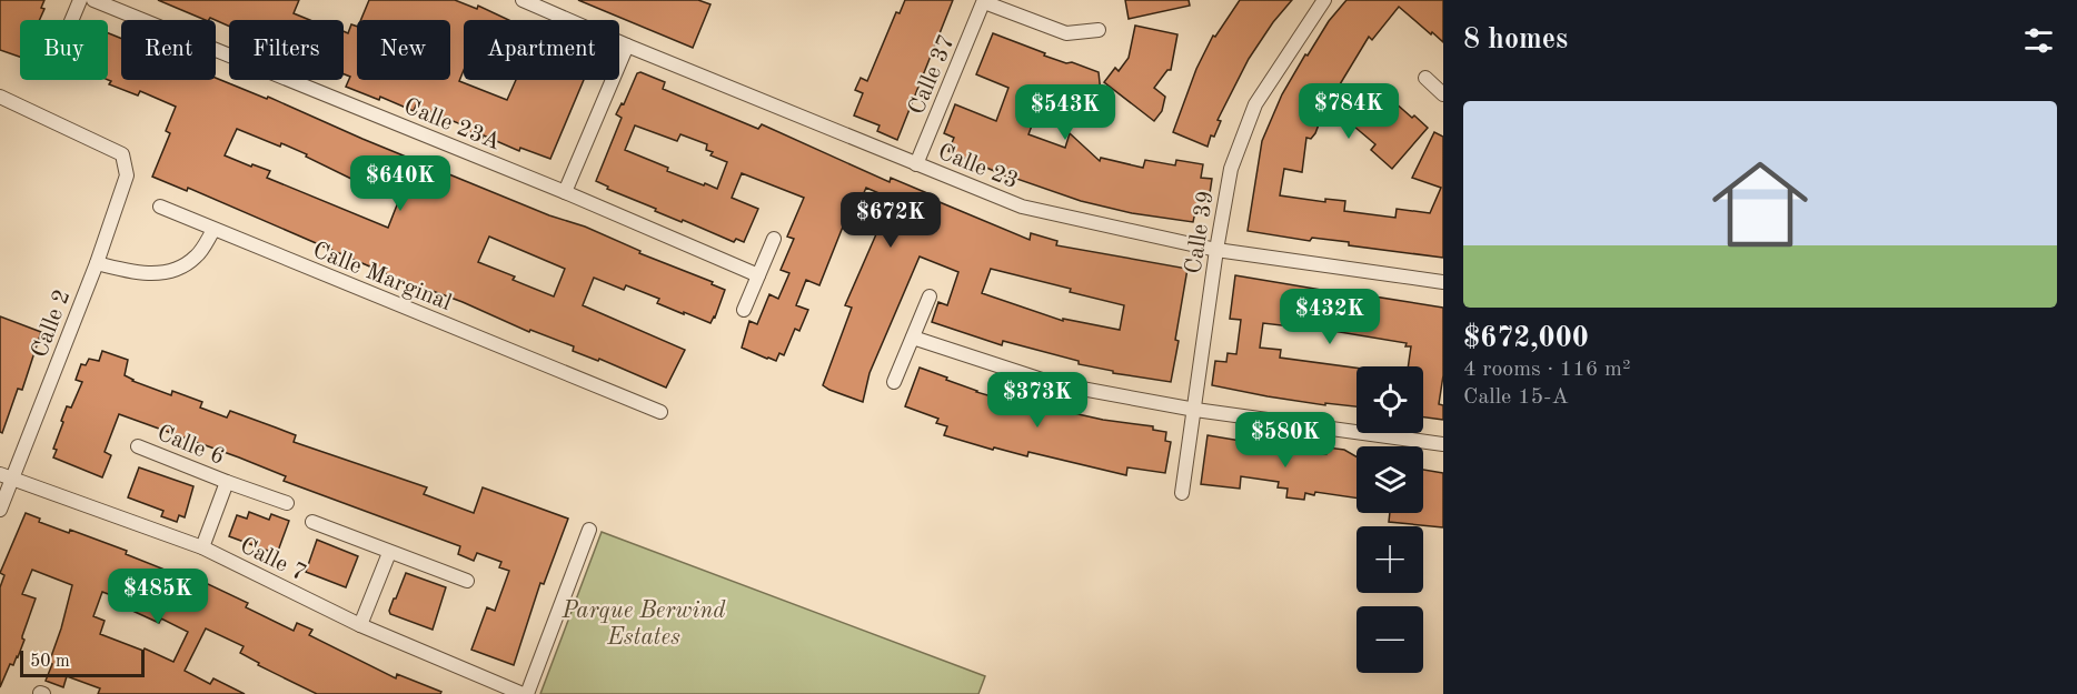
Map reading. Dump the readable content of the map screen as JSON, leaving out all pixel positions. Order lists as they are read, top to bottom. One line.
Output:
{"streets":{"street":["Calle 37","Calle 23A","Calle 23","Calle 39","Calle Marginal","Calle 2","Calle 6","Calle 7"]},"crossings":[["Calle 37","Calle 23"],["Calle 23","Calle 39"],["Calle 2","Calle 7"],["Calle 6","Calle 7"]],"parks":["Parque Berwind Estates"],"scale_bar":"50 m","page":{"heading":"8 homes","chip":["Buy","Rent","Filters","New","Apartment"],"list":[{"name":"$672,000","note":"4 rooms · 116 m² · Calle 15-A"}],"price":["$784K","$543K","$640K","$672K","$432K","$373K","$580K","$485K"],"map_buttons":["+","−"],"scale":"50 m"}}
